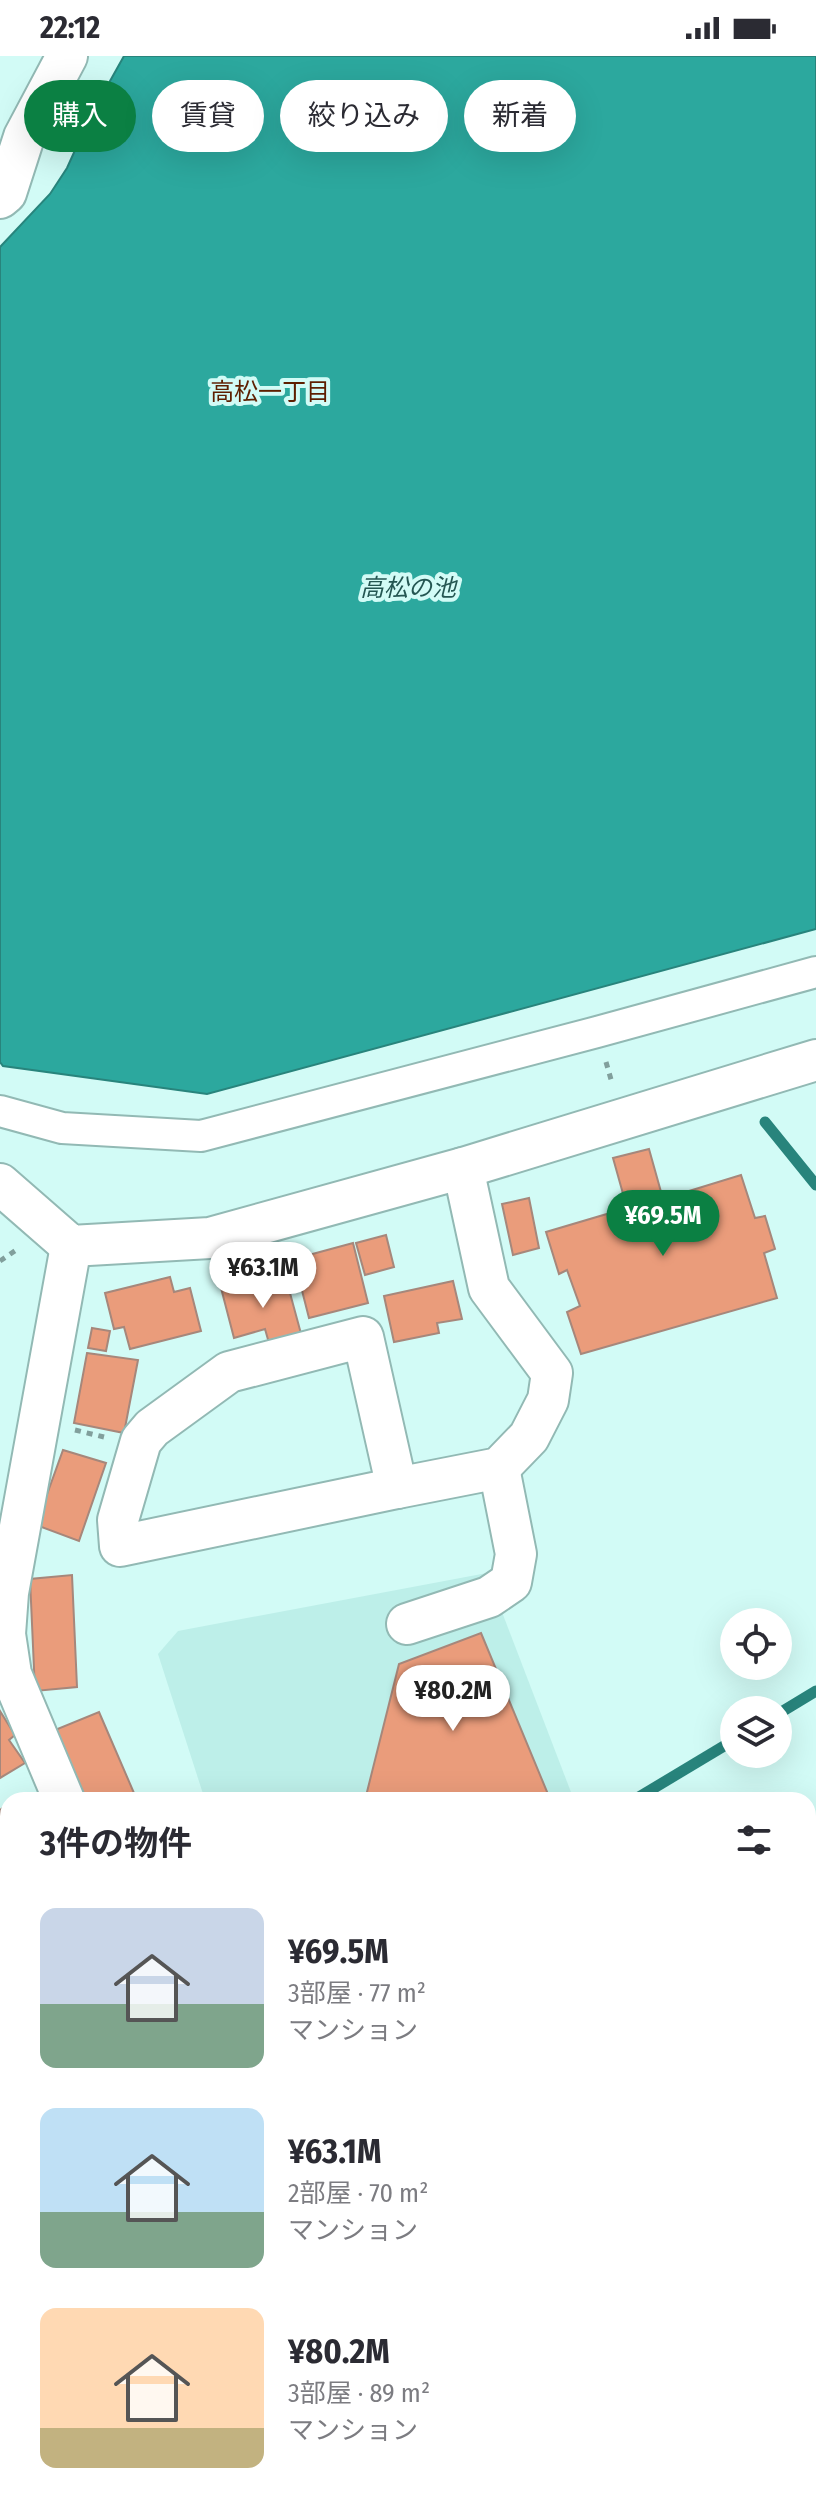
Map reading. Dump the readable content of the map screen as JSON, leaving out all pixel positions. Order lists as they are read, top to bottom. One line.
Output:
{"districts":["高松一丁目"],"water":["高松の池"],"page":{"status":"22:12","chip":["購入","賃貸","絞り込み","新着"],"price":["¥69.5M","¥63.1M","¥80.2M"],"heading":"3件の物件","list":[{"name":"¥69.5M","note":"3部屋 · 77 m² · マンション"},{"name":"¥63.1M","note":"2部屋 · 70 m² · マンション"},{"name":"¥80.2M","note":"3部屋 · 89 m² · マンション"}]}}
